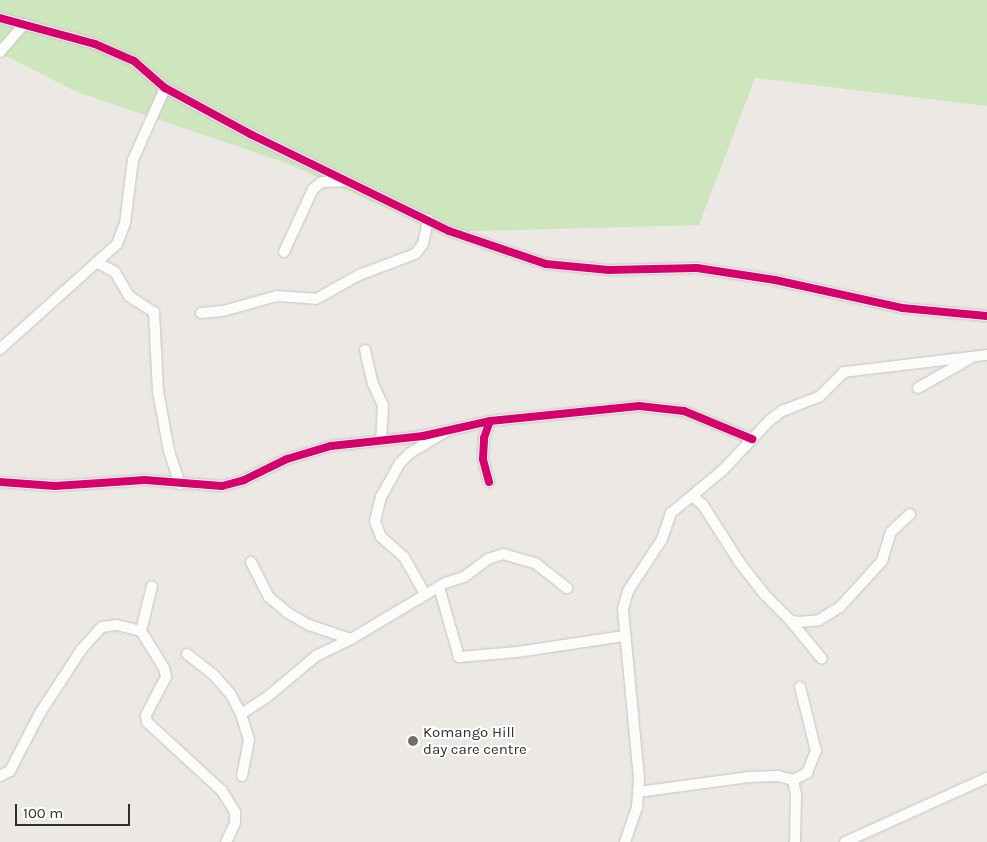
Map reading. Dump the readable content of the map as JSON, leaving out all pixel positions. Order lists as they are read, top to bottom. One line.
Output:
{"places":["Komango Hill day care centre"],"scale_bar":"100 m"}
